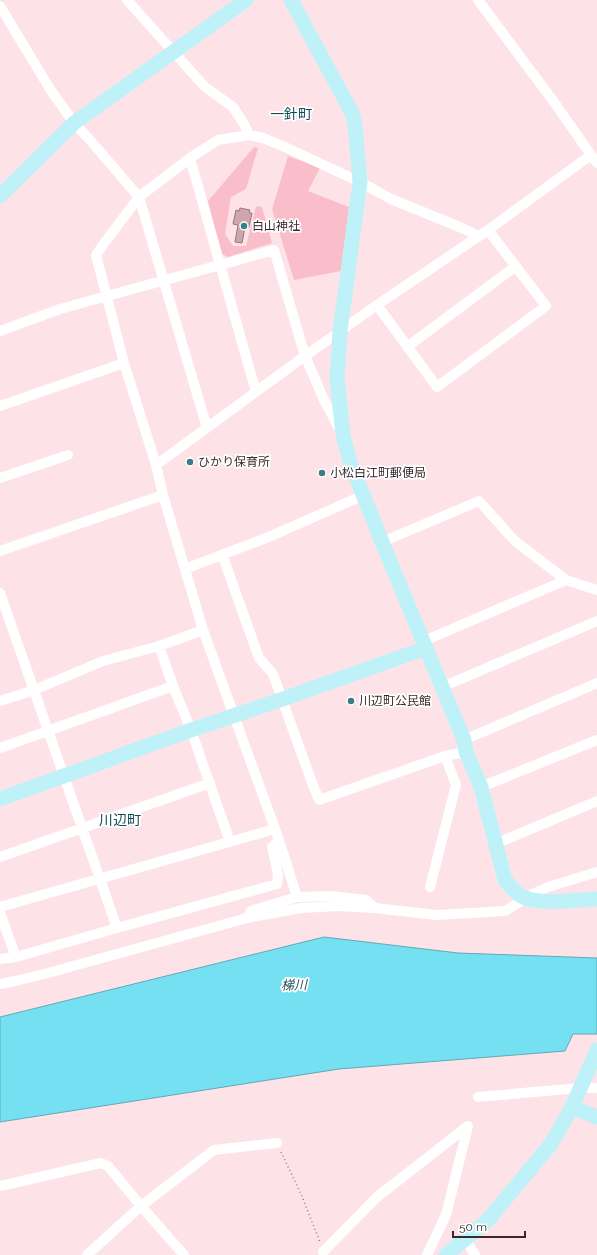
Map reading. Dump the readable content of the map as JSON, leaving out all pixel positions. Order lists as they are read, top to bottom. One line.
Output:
{"districts":["一針町","川辺町"],"water":["梯川"],"places":["白山神社","ひかり保育所","小松白江町郵便局","川辺町公民館"],"scale_bar":"50 m"}
